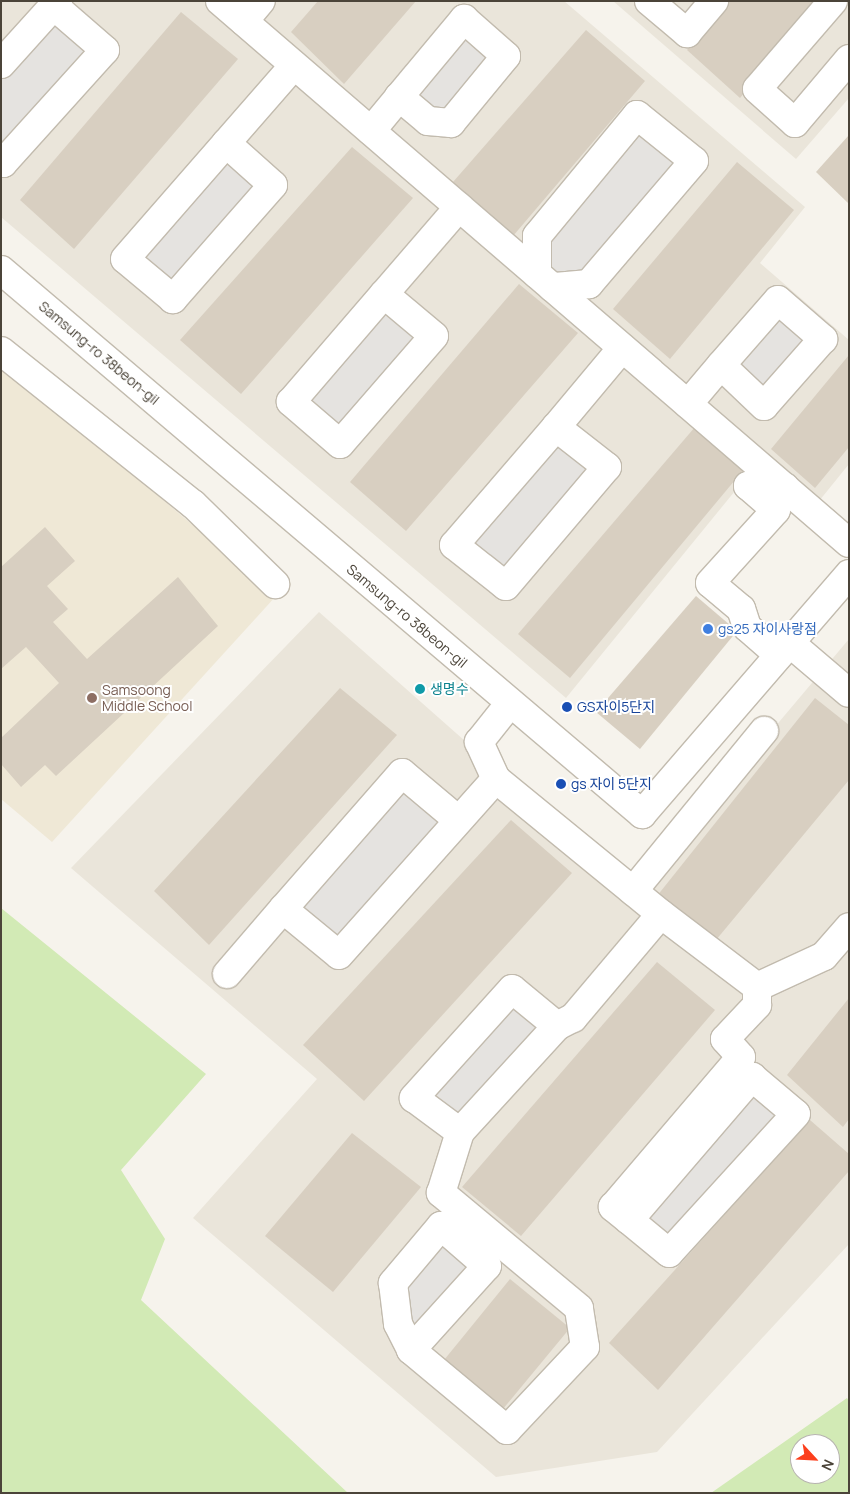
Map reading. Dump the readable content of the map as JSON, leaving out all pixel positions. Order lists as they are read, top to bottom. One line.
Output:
{"streets":{"street":["Samsung-ro 38beon-gil"]},"places":["gs25 자이사랑점","생명수","Samsoong Middle School","GS자이5단지","gs 자이 5단지"],"north":"bottom right"}
